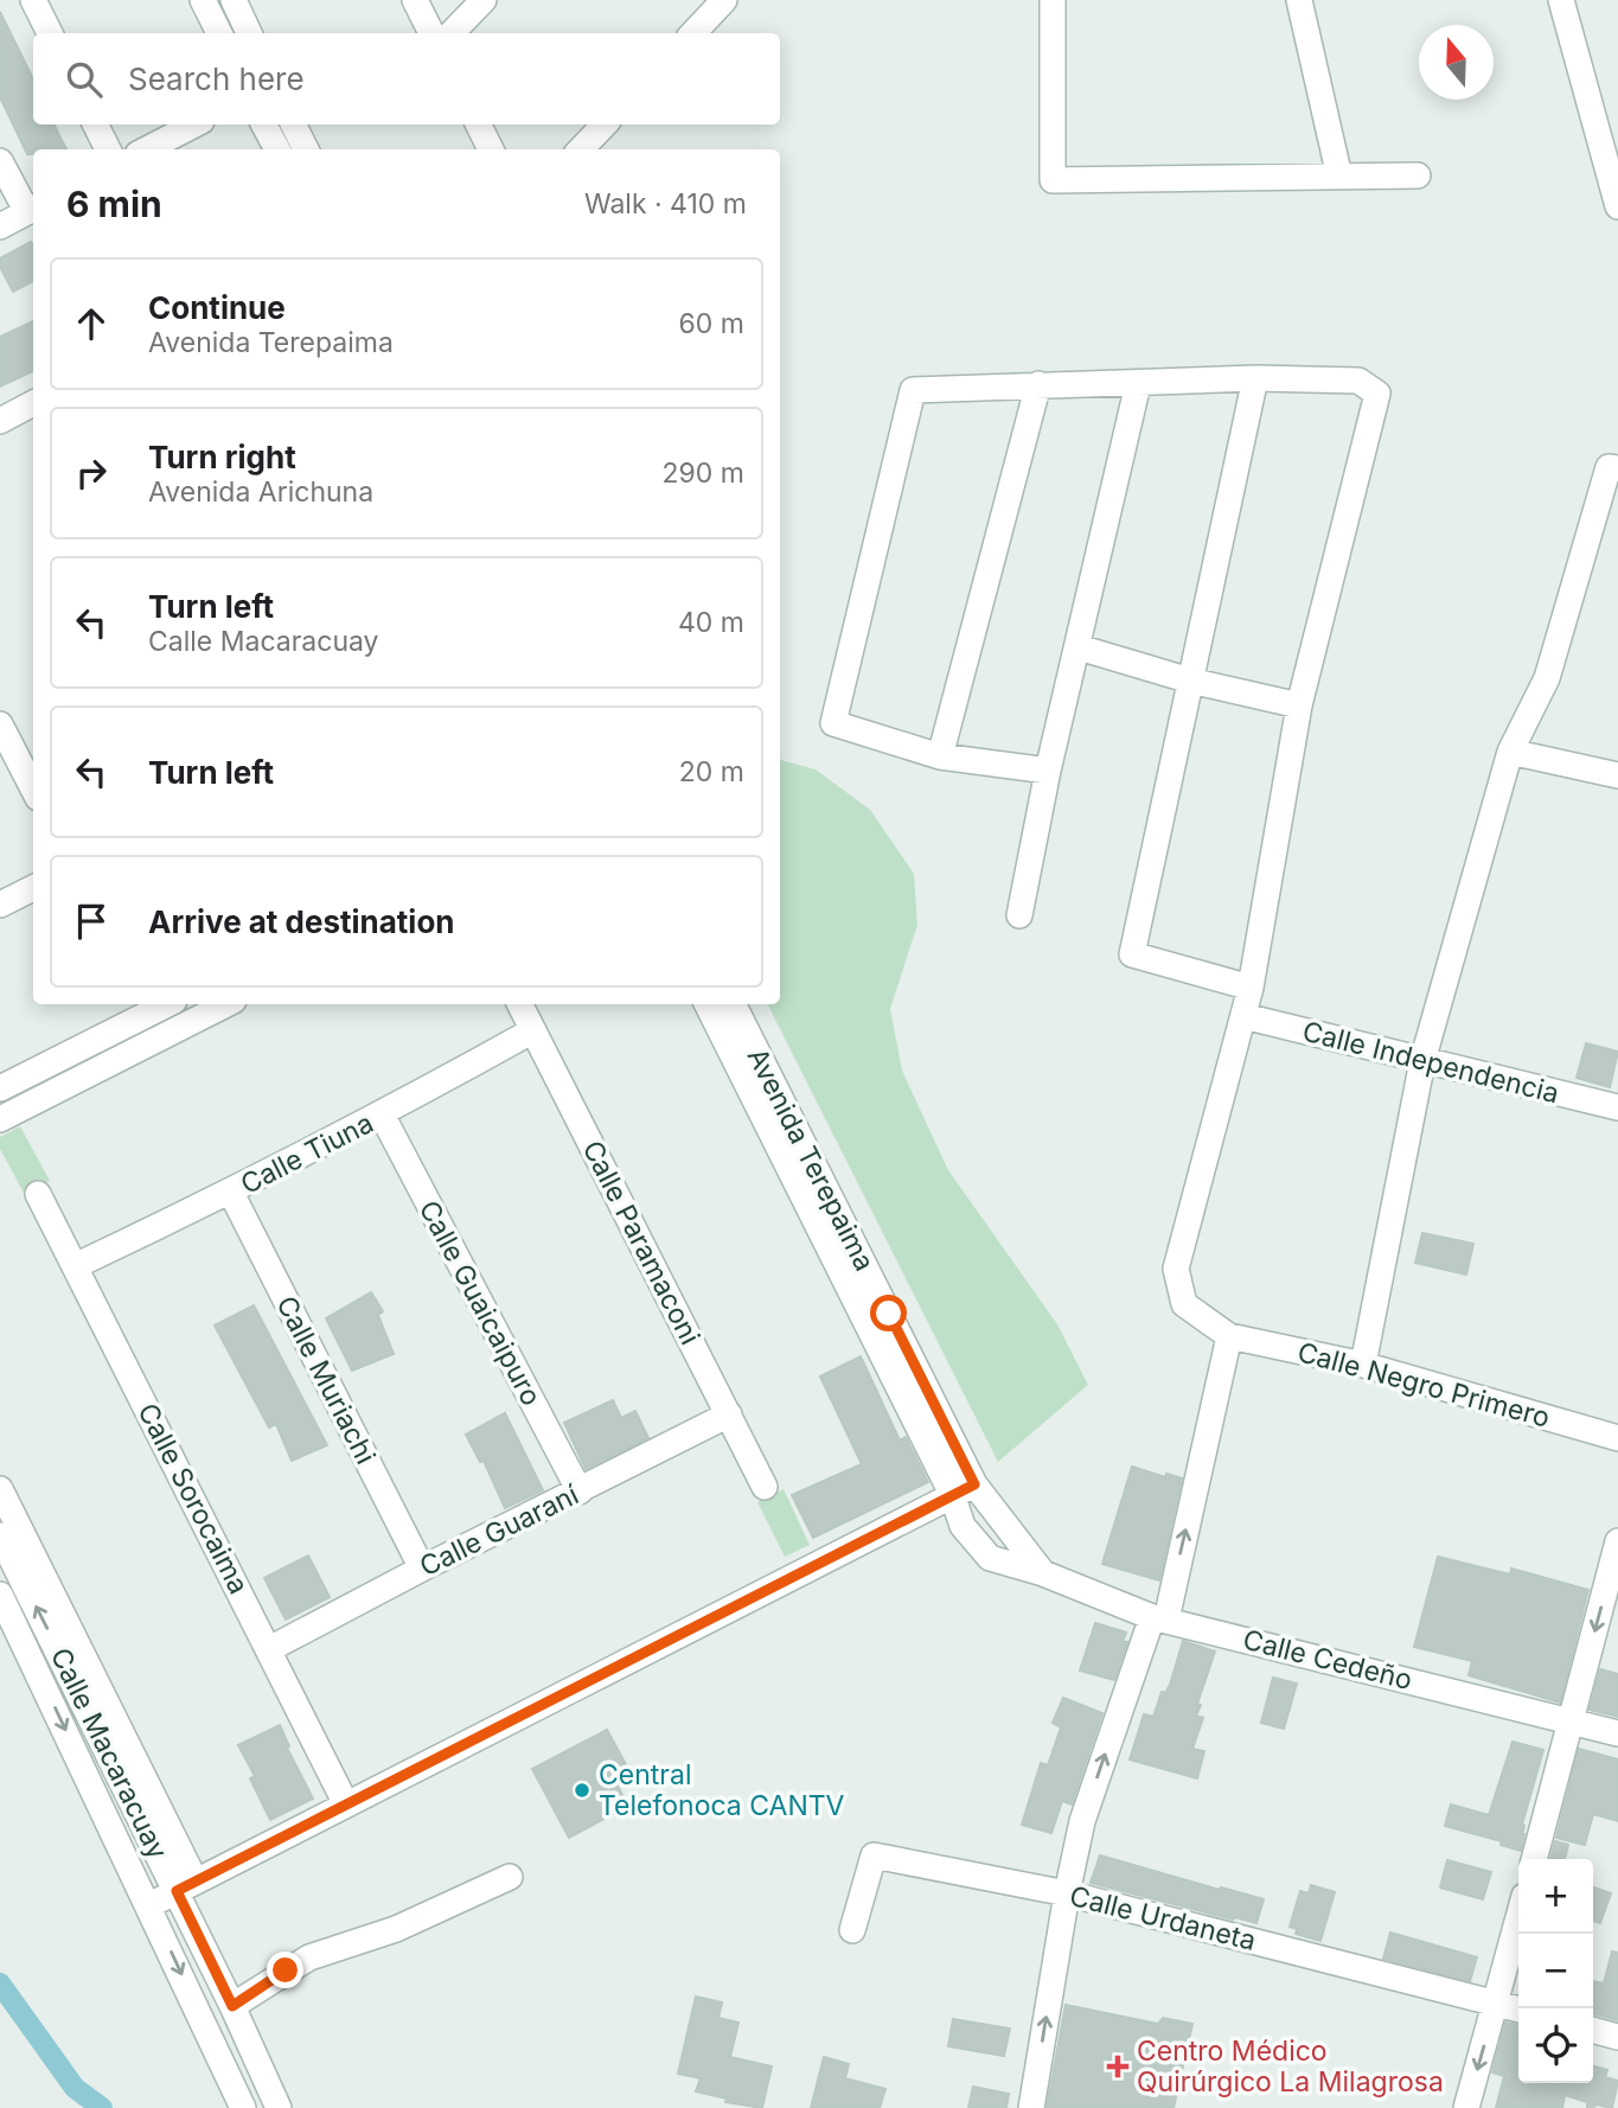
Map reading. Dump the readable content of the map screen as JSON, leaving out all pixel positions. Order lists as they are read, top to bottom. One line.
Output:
{"streets":{"street":["Calle Independencia","Calle Tiuna","Avenida Terepaima","Calle Paramaconi","Calle Guaicaipuro","Calle Muriachi","Calle Negro Primero","Calle Sorocaima","Calle Guaraní","Calle Cedeño","Calle Macaracuay","Calle Urdaneta"]},"crossings":[["Calle Tiuna","Calle Paramaconi"],["Calle Tiuna","Calle Guaicaipuro"],["Calle Tiuna","Calle Muriachi"],["Calle Tiuna","Calle Sorocaima"],["Avenida Terepaima","Calle Cedeño"],["Calle Paramaconi","Calle Guaraní"],["Calle Guaicaipuro","Calle Guaraní"],["Calle Muriachi","Calle Guaraní"],["Calle Sorocaima","Calle Guaraní"]],"places":{"other":["Central Telefonoca CANTV"],"health":["Centro Médico Quirúrgico La Milagrosa"]},"north":"top","page":{"search":"Search here","heading":["6 min","Walk · 410 m"],"list":[["Continue","Avenida Terepaima","60 m"],["Turn right","Avenida Arichuna","290 m"],["Turn left","Calle Macaracuay","40 m"],["Turn left","20 m"],"Arrive at destination"],"map_buttons":["+","−"]}}
